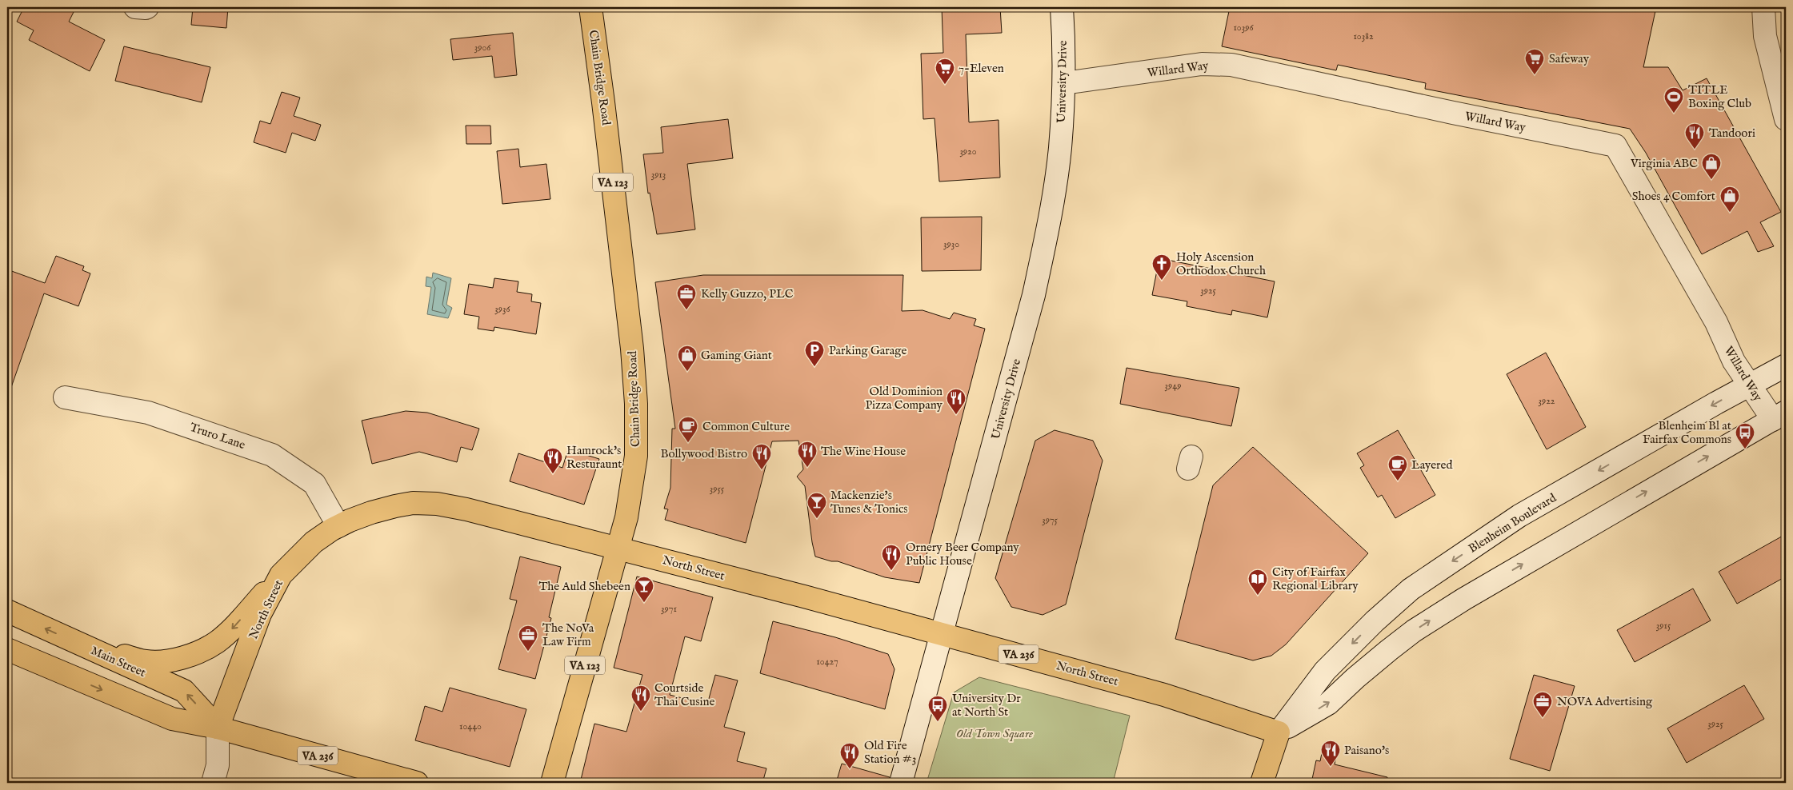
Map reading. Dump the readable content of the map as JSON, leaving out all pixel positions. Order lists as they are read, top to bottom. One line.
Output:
{"streets":{"main road":["Chain Bridge Road","VA 123","Blenheim Boulevard","North Street","VA 236","Main Street"],"street":["Willard Way","University Drive","Truro Lane"]},"crossings":[["Willard Way","University Drive"],["Willard Way","Blenheim Boulevard"],["Chain Bridge Road","North Street"],["University Drive","North Street"],["Truro Lane","North Street"],["Blenheim Boulevard","North Street"],["North Street","VA 236"],["North Street","Main Street"],["VA 236","Main Street"]],"parks":["Old Town Square"],"places":{"supermarket":["Safeway","7-Eleven"],"sports":["TITLE Boxing Club"],"restaurant":["Tandoori","Old Dominion Pizza Company","The Wine House","Bollywood Bistro","Hamrock's Resturaunt","Ornery Beer Company Public House","Courtside Thai Cusine","Paisano's","Old Fire Station #3"],"shop":["Virginia ABC","Shoes 4 Comfort","Gaming Giant"],"church":["Holy Ascension Orthodox Church"],"office":["Kelly Guzzo, PLC","The NoVa Law Firm","NOVA Advertising"],"parking":["Parking Garage"],"cafe":["Common Culture","Layered"],"bus stop":["Blenheim Bl at Fairfax Commons","University Dr at North St"],"bar":["Mackenzie's Tunes & Tonics","The Auld Shebeen"],"library":["City of Fairfax Regional Library"]},"house_numbers":["10396","10382","3906","3920","3913","3930","3925","3936","3949","3922","3955","3975","3971","3915","10427","3925","10440"]}
